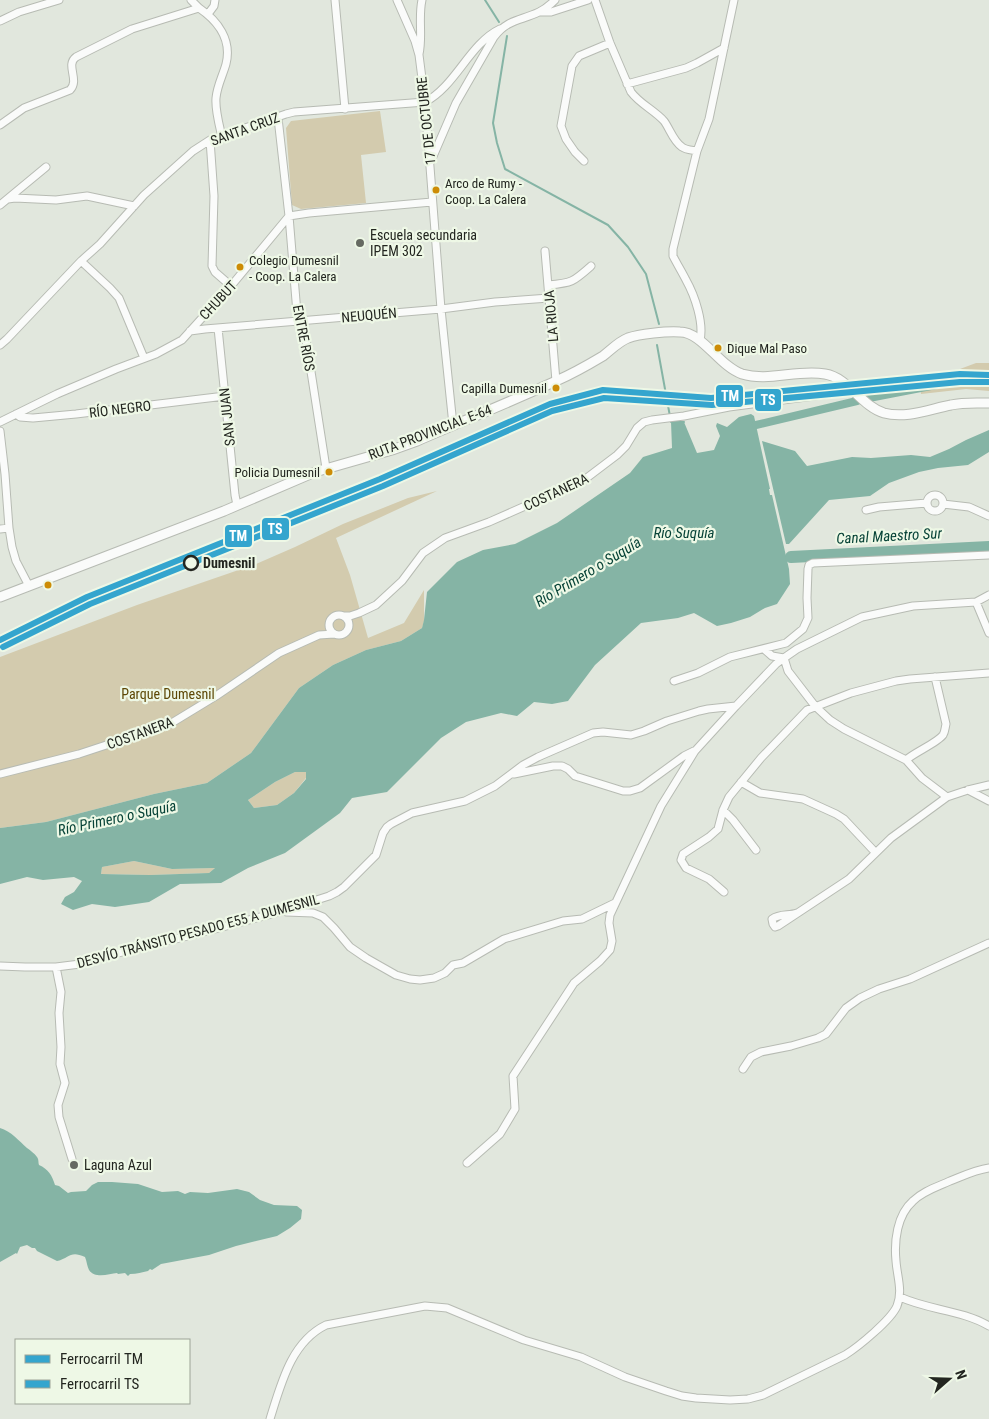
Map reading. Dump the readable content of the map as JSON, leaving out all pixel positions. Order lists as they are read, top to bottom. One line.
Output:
{"streets":{"main road":["RUTA PROVINCIAL E-64"],"street":["17 DE OCTUBRE","SANTA CRUZ","CHUBUT","NEUQUÉN","LA RIOJA","ENTRE RÍOS","RÍO NEGRO","SAN JUAN","COSTANERA","DESVÍO TRÁNSITO PESADO E55 A DUMESNIL"]},"crossings":[["17 DE OCTUBRE","SANTA CRUZ"],["17 DE OCTUBRE","NEUQUÉN"],["17 DE OCTUBRE","RUTA PROVINCIAL E-64"],["SANTA CRUZ","ENTRE RÍOS"],["CHUBUT","NEUQUÉN"],["CHUBUT","ENTRE RÍOS"],["CHUBUT","RÍO NEGRO"],["NEUQUÉN","LA RIOJA"],["NEUQUÉN","ENTRE RÍOS"],["NEUQUÉN","SAN JUAN"],["LA RIOJA","RUTA PROVINCIAL E-64"],["ENTRE RÍOS","RUTA PROVINCIAL E-64"],["RÍO NEGRO","SAN JUAN"],["SAN JUAN","RUTA PROVINCIAL E-64"],["RUTA PROVINCIAL E-64","COSTANERA"]],"water":["Río Suquía","Canal Maestro Sur","Río Primero o Suquía"],"parks":["Parque Dumesnil"],"places":["Arco de Rumy - Coop. La Calera","Escuela secundaria IPEM 302","Colegio Dumesnil - Coop. La Calera","Dique Mal Paso","Capilla Dumesnil","Policia Dumesnil","Dumesnil","Laguna Azul"],"lines":["rail line TM","rail line TS"],"legend":["Ferrocarril TM","Ferrocarril TS"],"north":"right"}
